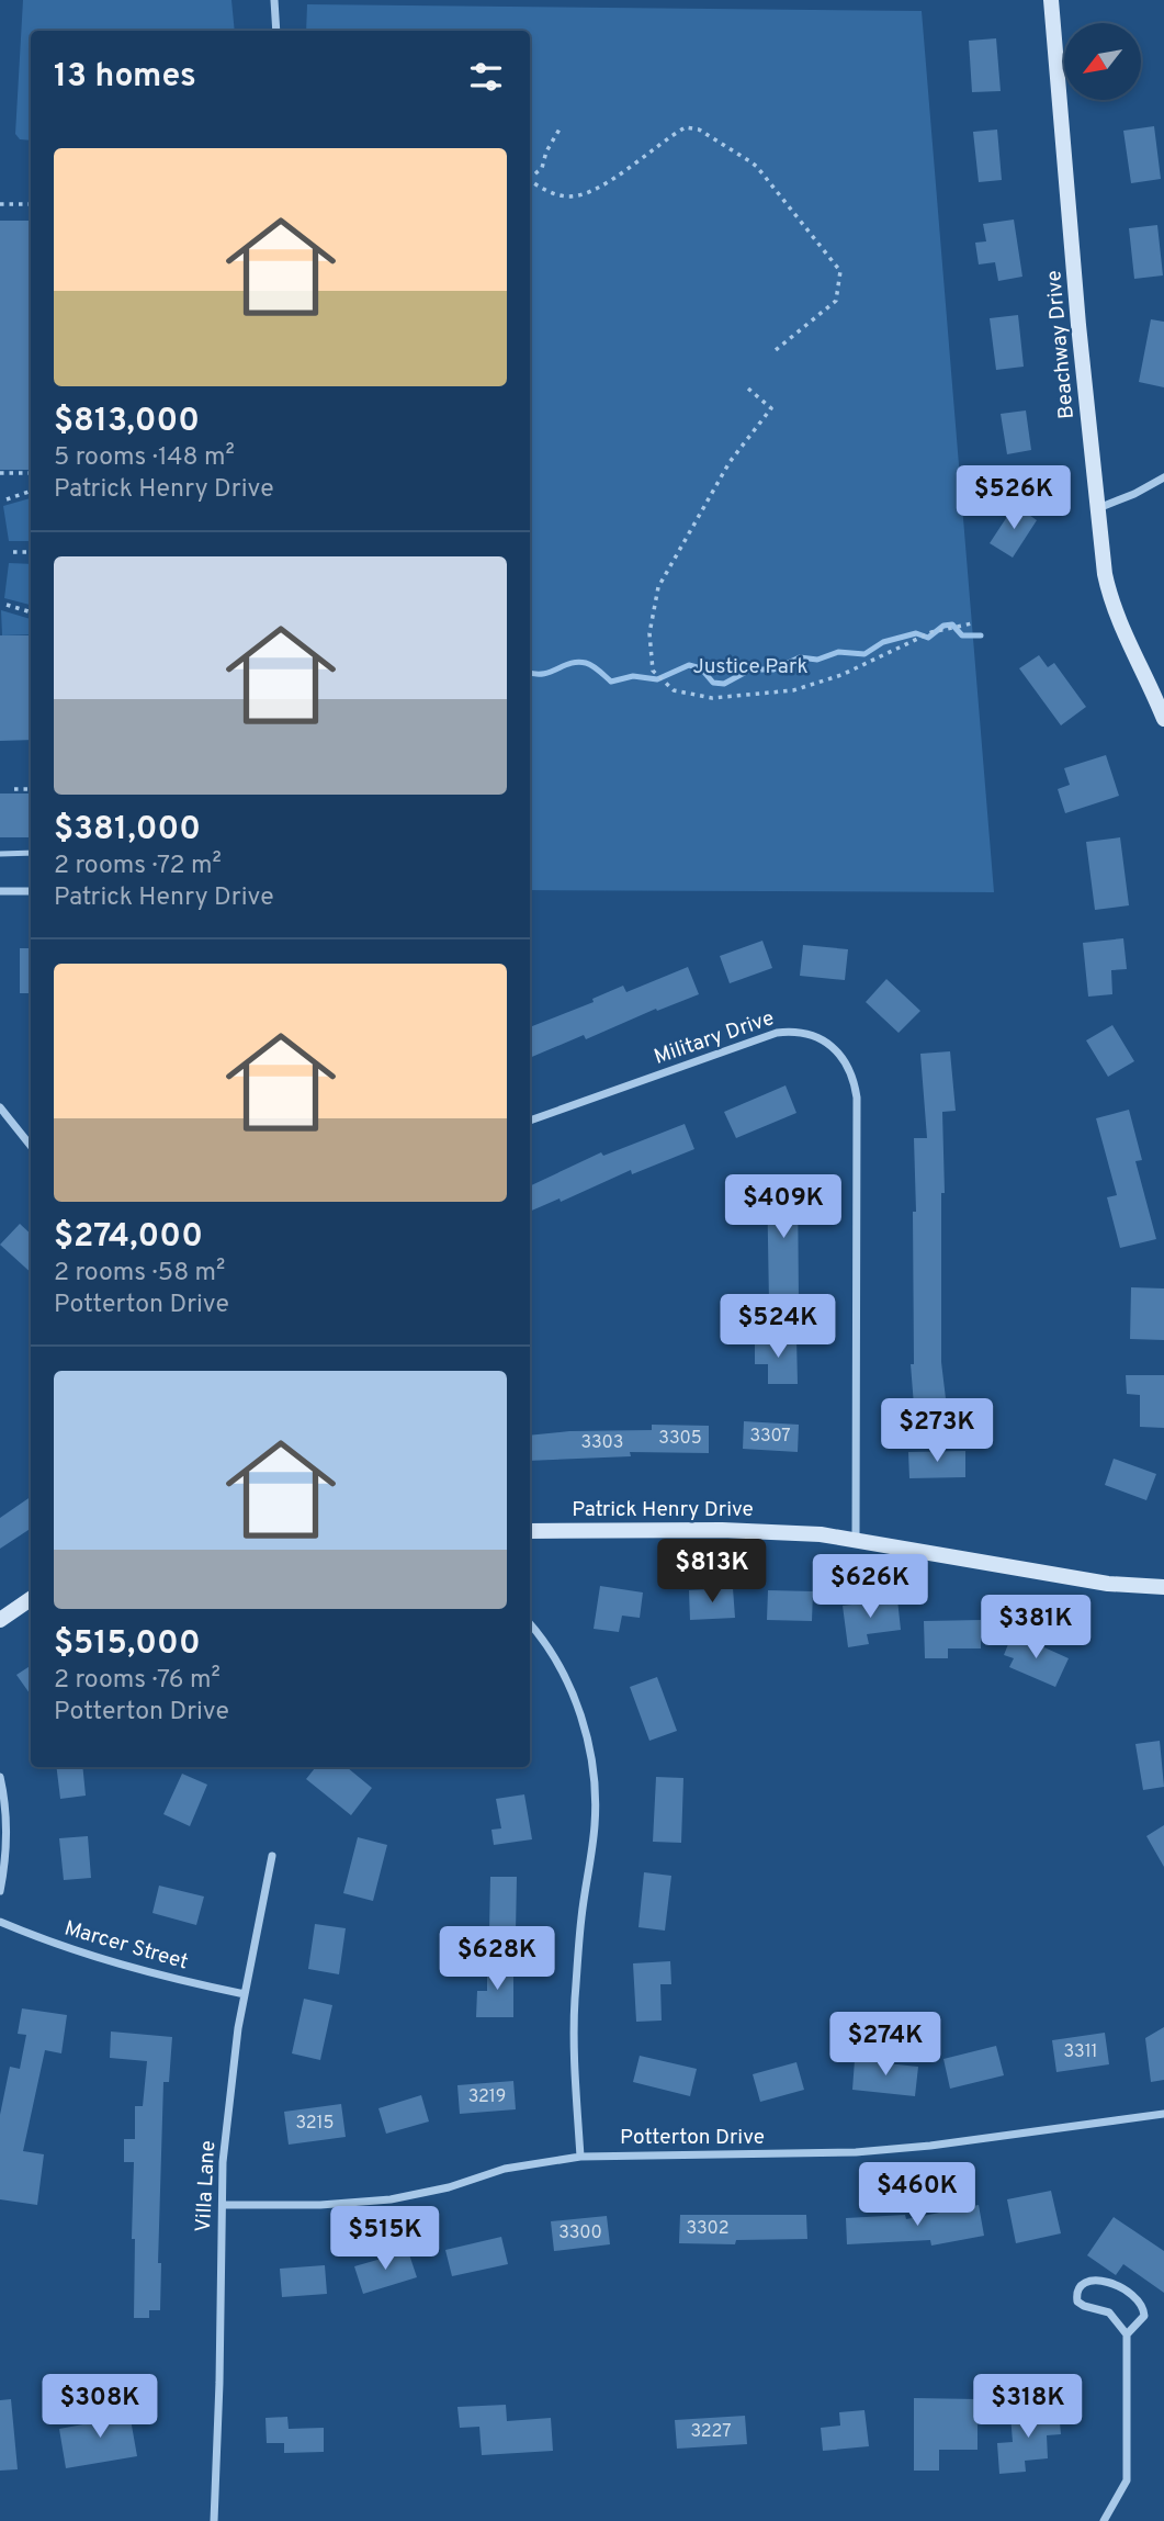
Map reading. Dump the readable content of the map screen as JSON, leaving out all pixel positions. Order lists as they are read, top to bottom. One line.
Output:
{"streets":{"street":["Beachway Drive","Military Drive","Patrick Henry Drive","Marcer Street","Potterton Drive","Villa Lane"]},"crossings":[["Military Drive","Patrick Henry Drive"],["Marcer Street","Villa Lane"],["Potterton Drive","Villa Lane"]],"parks":["Justice Park"],"house_numbers":["3307","3305","3303","3311","3219","3215","3302","3300","3227"],"north":"bottom left","page":{"heading":"13 homes","list":[{"name":"$813,000","note":"5 rooms · 148 m² · Patrick Henry Drive"},{"name":"$381,000","note":"2 rooms · 72 m² · Patrick Henry Drive"},{"name":"$274,000","note":"2 rooms · 58 m² · Potterton Drive"},{"name":"$515,000","note":"2 rooms · 76 m² · Potterton Drive"}],"price":["$526K","$409K","$524K","$273K","$813K","$626K","$381K","$628K","$274K","$460K","$515K","$308K","$318K"]}}
